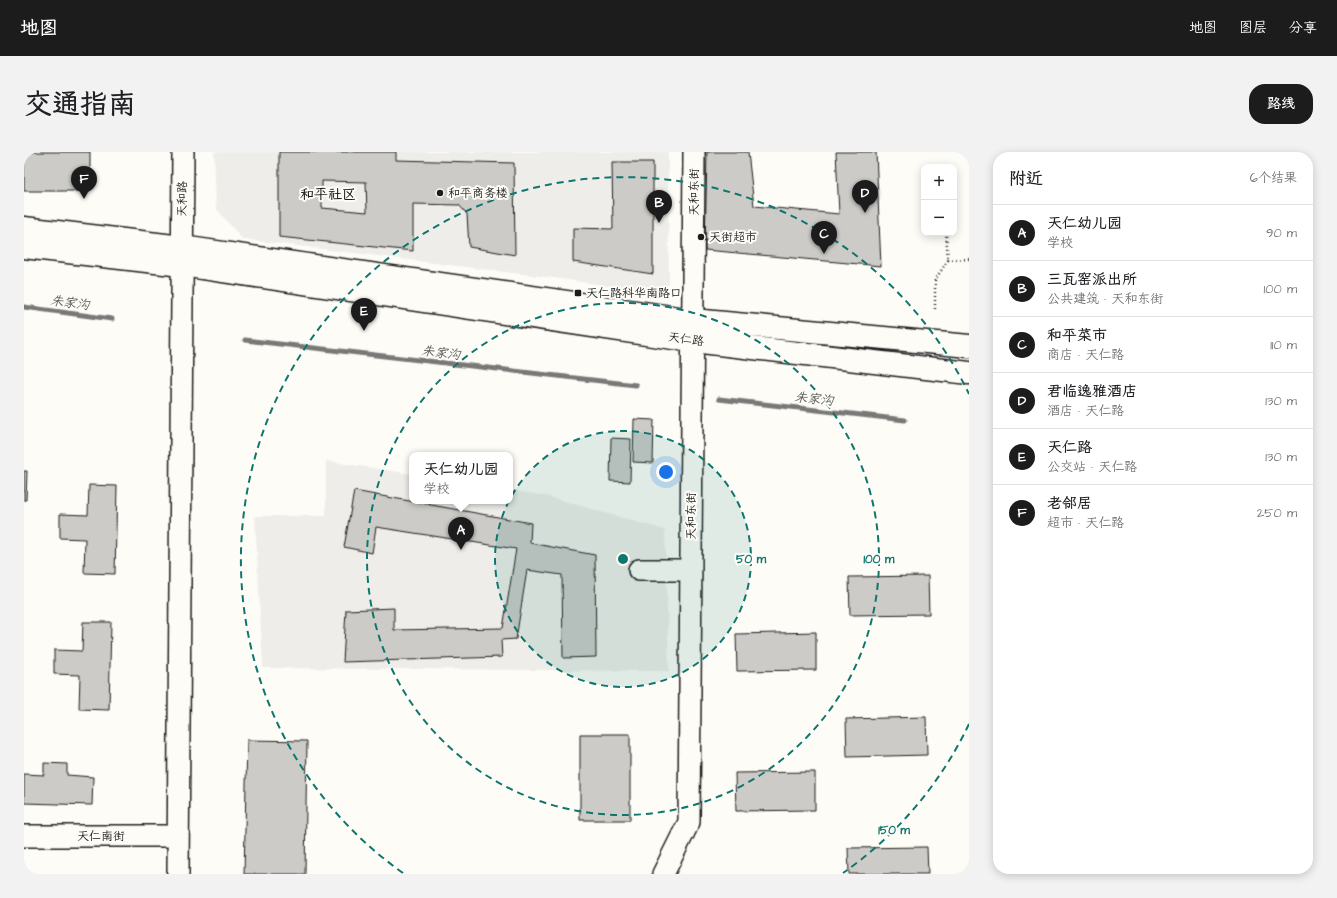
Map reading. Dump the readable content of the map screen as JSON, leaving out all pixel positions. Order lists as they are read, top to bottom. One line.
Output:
{"streets":{"main road":["天仁路"],"street":["天和东街","天和路","天仁南街"]},"crossings":[["天和东街","天仁路"],["天和路","天仁路"],["天和路","天仁南街"]],"districts":["和平社区"],"water":["朱家沟"],"places":{"other":["和平商务楼","天街超市"],"transit":["天仁路科华南路口"]},"page":{"header":"地图","nav":["地图","图层","分享"],"title":"交通指南","buttons":"路线","heading":["附近","6个结果"],"map_buttons":["+","−"],"pins":["F","D","B","C","E","A"],"list":[{"mark":"A","name":"天仁幼儿园","note":"学校","value":"90 m"},{"mark":"B","name":"三瓦窑派出所","note":"公共建筑 · 天和东街","value":"100 m"},{"mark":"C","name":"和平菜市","note":"商店 · 天仁路","value":"110 m"},{"mark":"D","name":"君临逸雅酒店","note":"酒店 · 天仁路","value":"130 m"},{"mark":"E","name":"天仁路","note":"公交站 · 天仁路","value":"130 m"},{"mark":"F","name":"老邻居","note":"超市 · 天仁路","value":"250 m"}],"popup":["天仁幼儿园","学校"]},"rings":["50 m","100 m","150 m"]}
